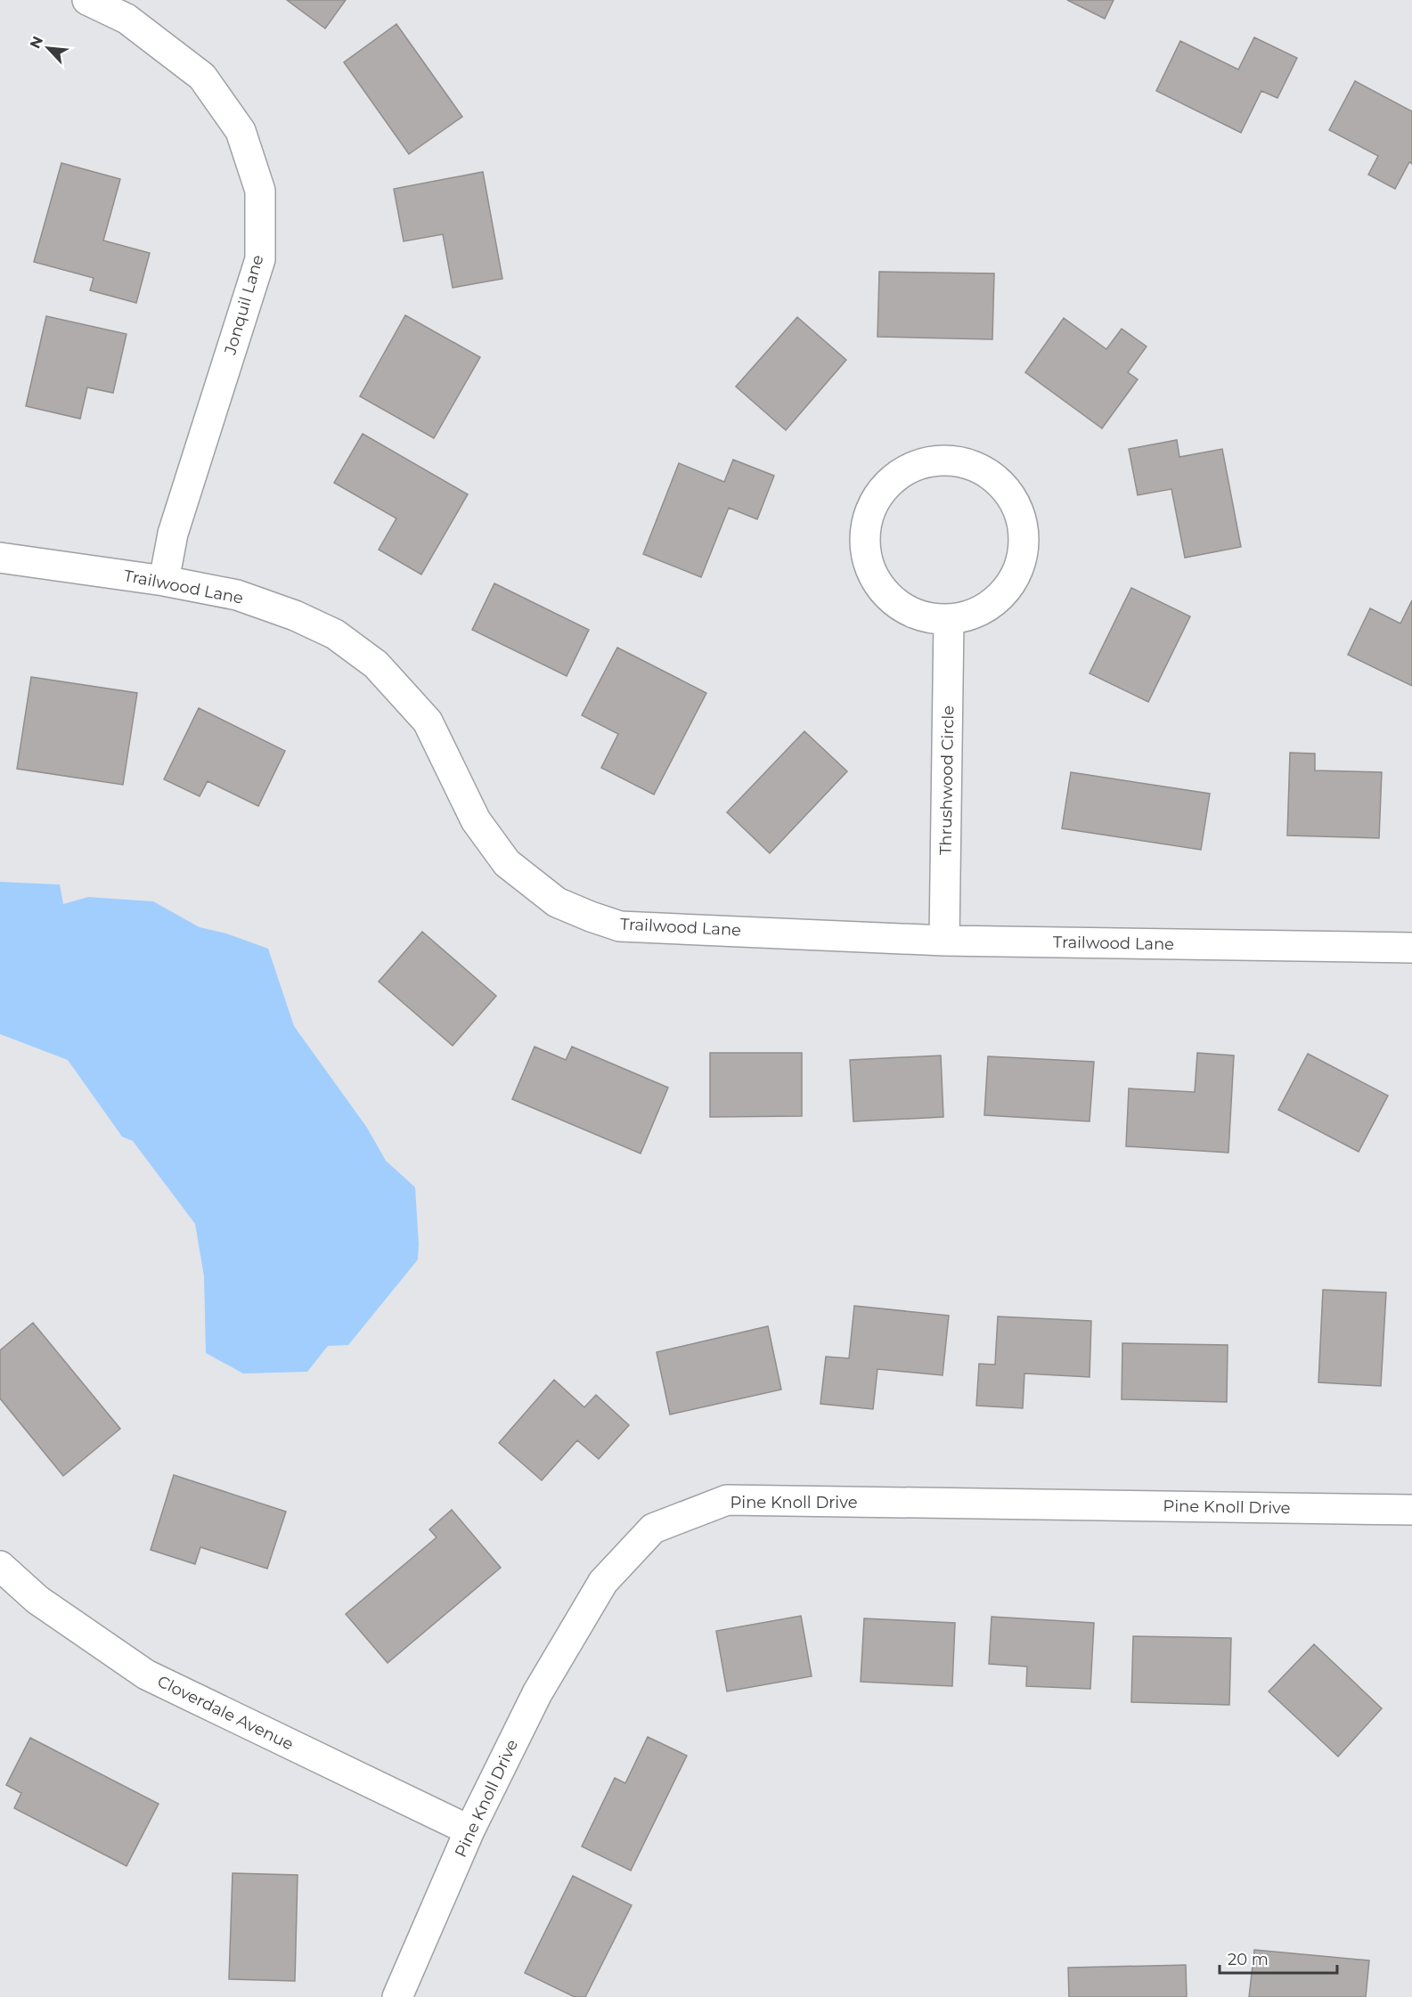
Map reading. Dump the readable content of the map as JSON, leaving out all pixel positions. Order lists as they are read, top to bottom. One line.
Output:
{"streets":{"street":["Jonquil Lane","Trailwood Lane","Thrushwood Circle","Pine Knoll Drive","Cloverdale Avenue"]},"crossings":[["Jonquil Lane","Trailwood Lane"],["Trailwood Lane","Thrushwood Circle"],["Pine Knoll Drive","Cloverdale Avenue"]],"scale_bar":"20 m","north":"top left"}
